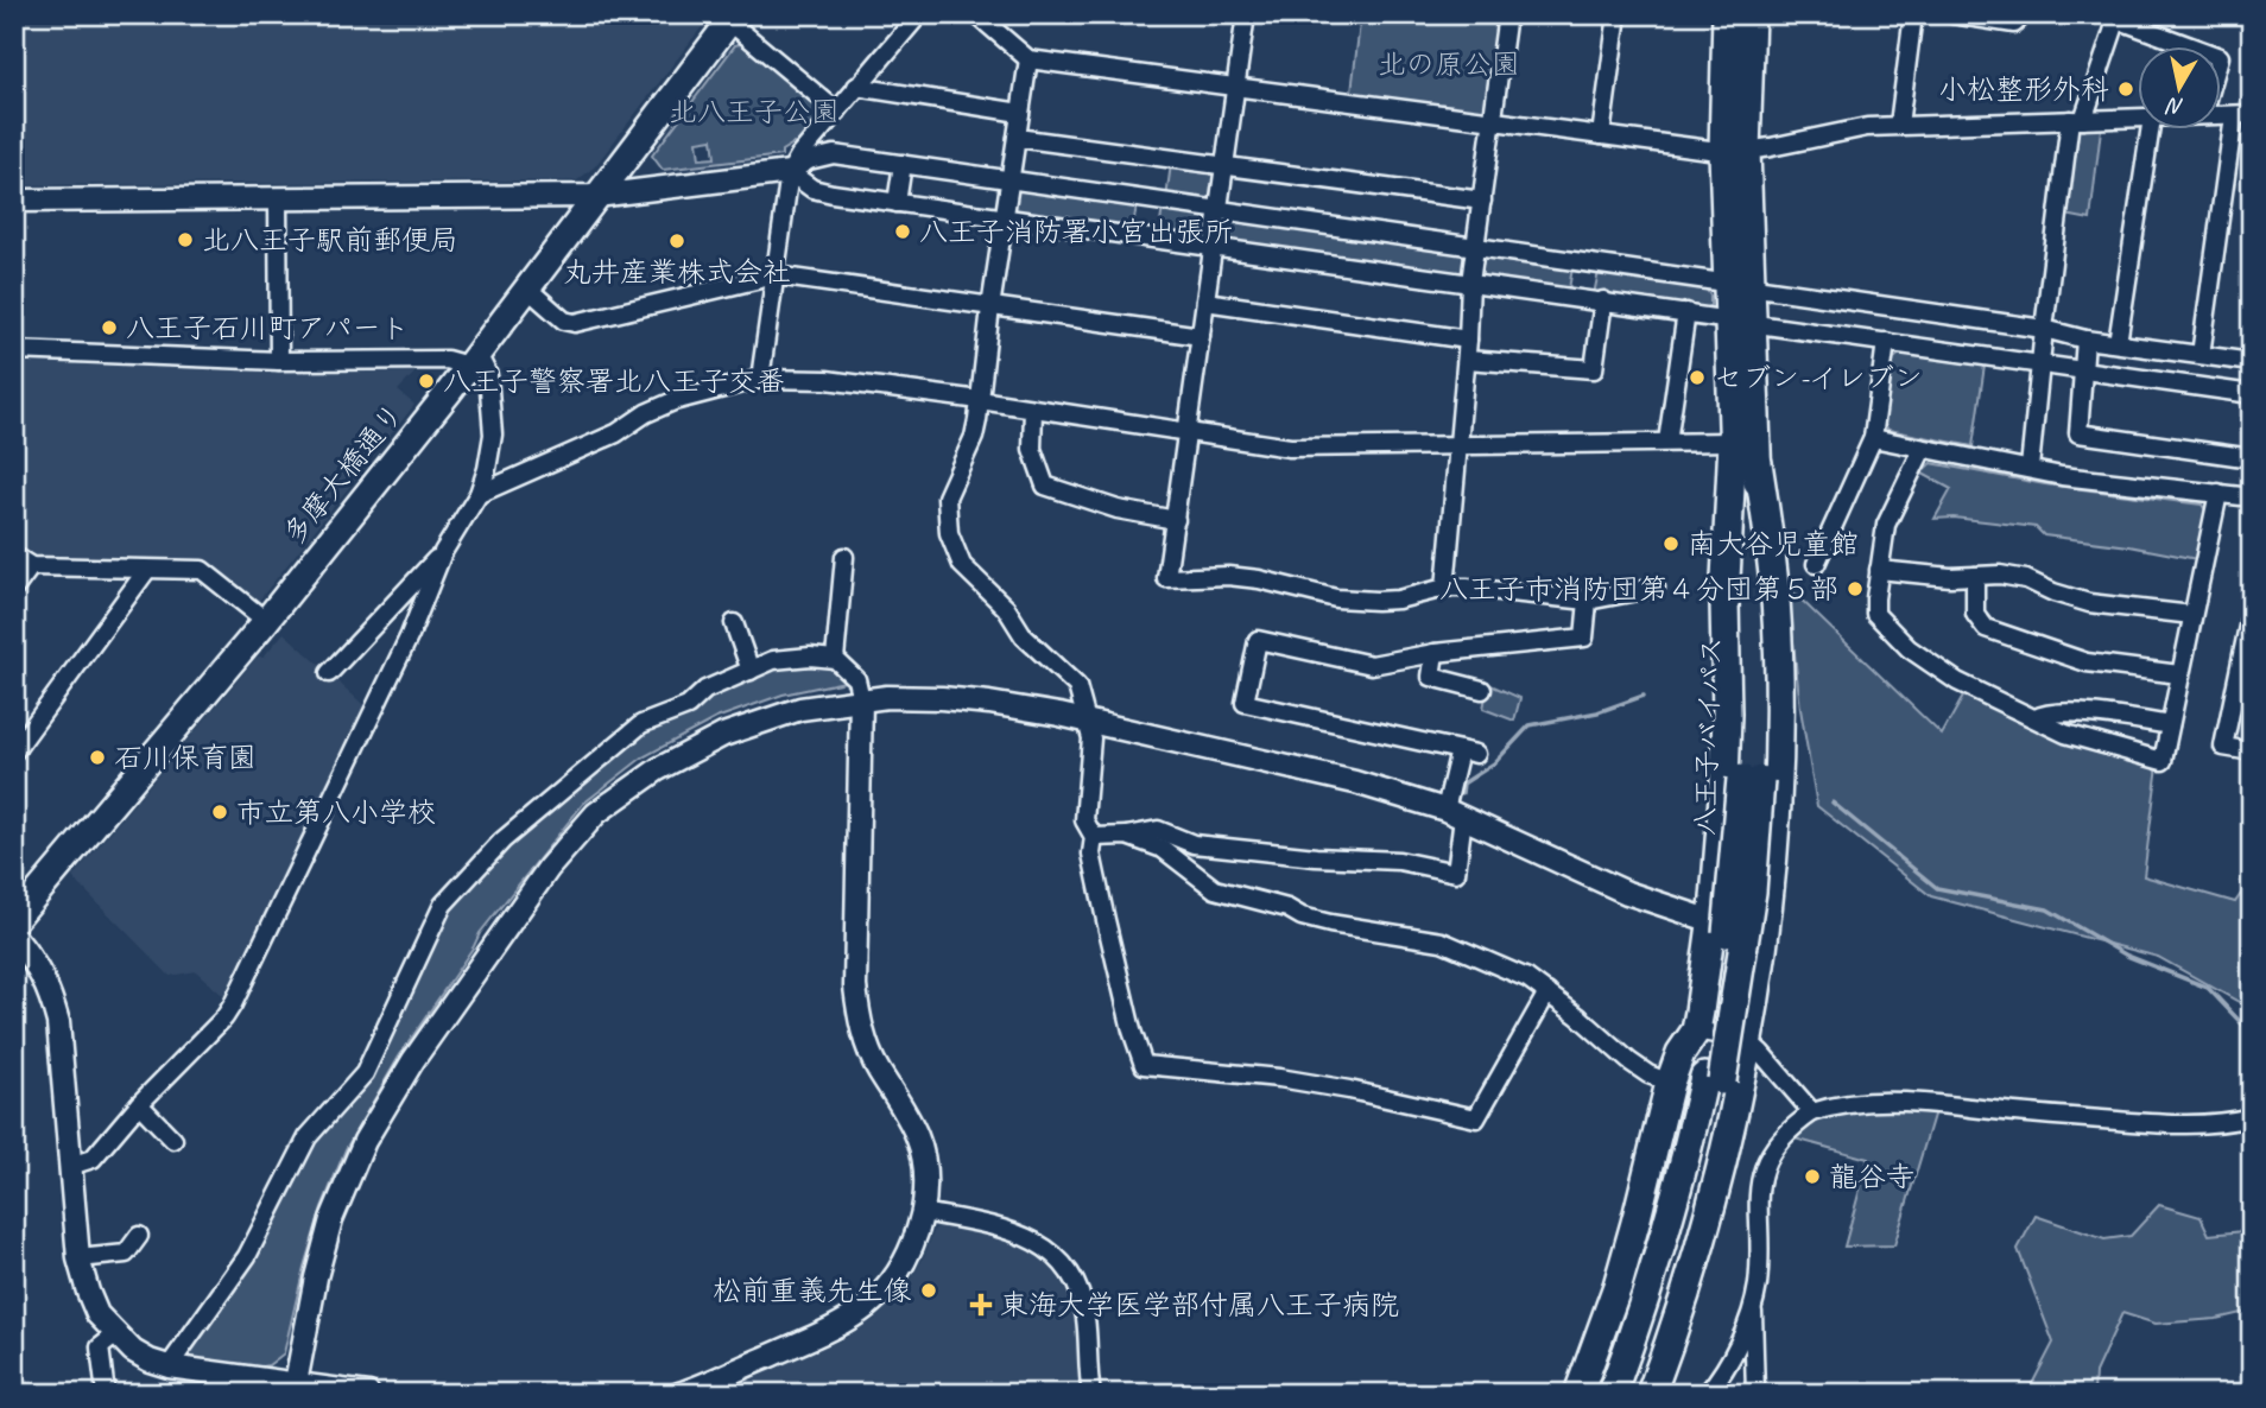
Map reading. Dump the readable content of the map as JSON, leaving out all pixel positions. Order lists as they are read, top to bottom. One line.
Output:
{"streets":{"highway":["八王子バイパス"],"main road":["多摩大橋通り"]},"parks":["北の原公園","北八王子公園"],"places":{"other":["小松整形外科","八王子消防署小宮出張所","北八王子駅前郵便局","丸井産業株式会社","八王子石川町アパート","セブン-イレブン","八王子警察署北八王子交番","南大谷児童館","八王子市消防団第４分団第５部","石川保育園","市立第八小学校","龍谷寺","松前重義先生像"],"health":["東海大学医学部付属八王子病院"]},"north":"bottom"}
